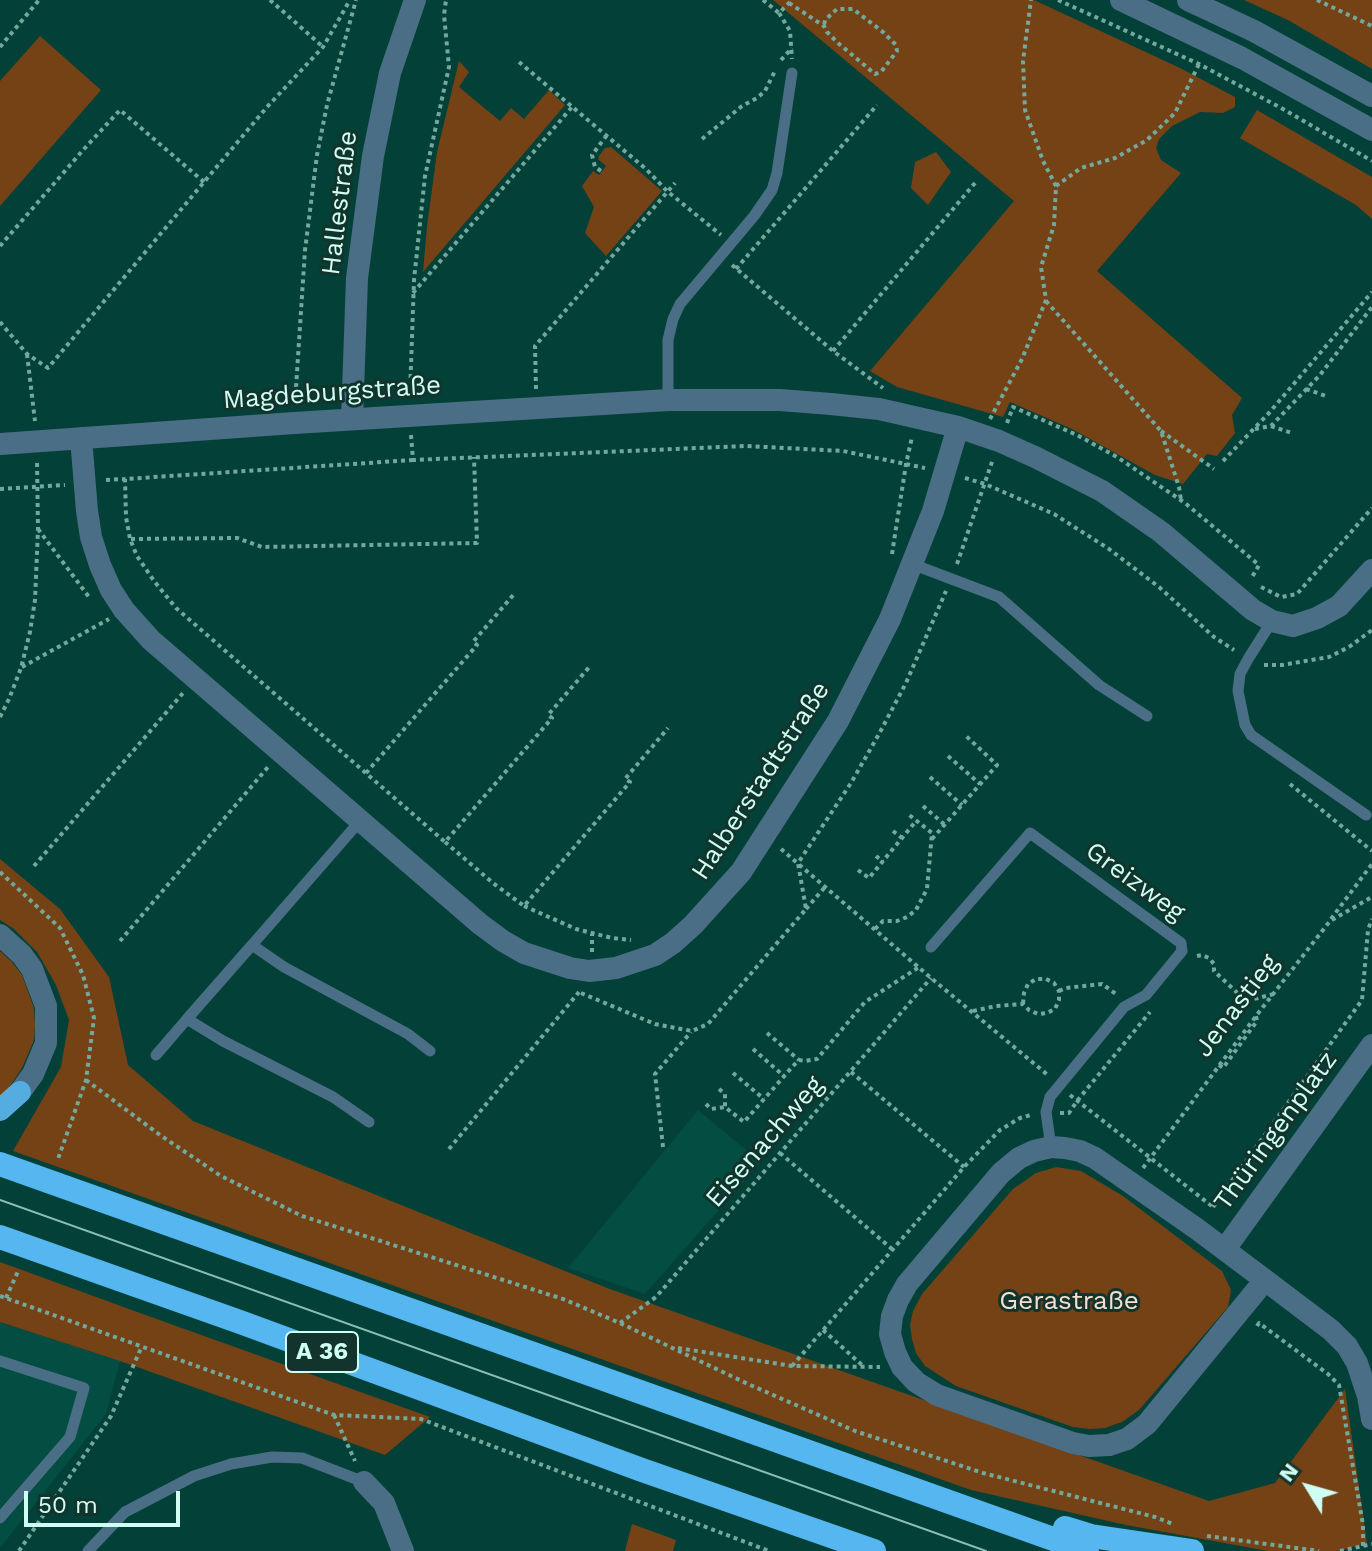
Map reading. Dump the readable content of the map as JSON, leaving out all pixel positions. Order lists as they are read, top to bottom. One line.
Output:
{"streets":{"highway":["A 36"],"street":["Hallestraße","Magdeburgstraße","Halberstadtstraße","Thüringenplatz"],"lane":["Greizweg"],"path":["Jenastieg","Eisenachweg"]},"crossings":[["Hallestraße","Magdeburgstraße"],["Magdeburgstraße","Halberstadtstraße"]],"parks":["Gerastraße"],"scale_bar":"50 m","north":"top left"}
